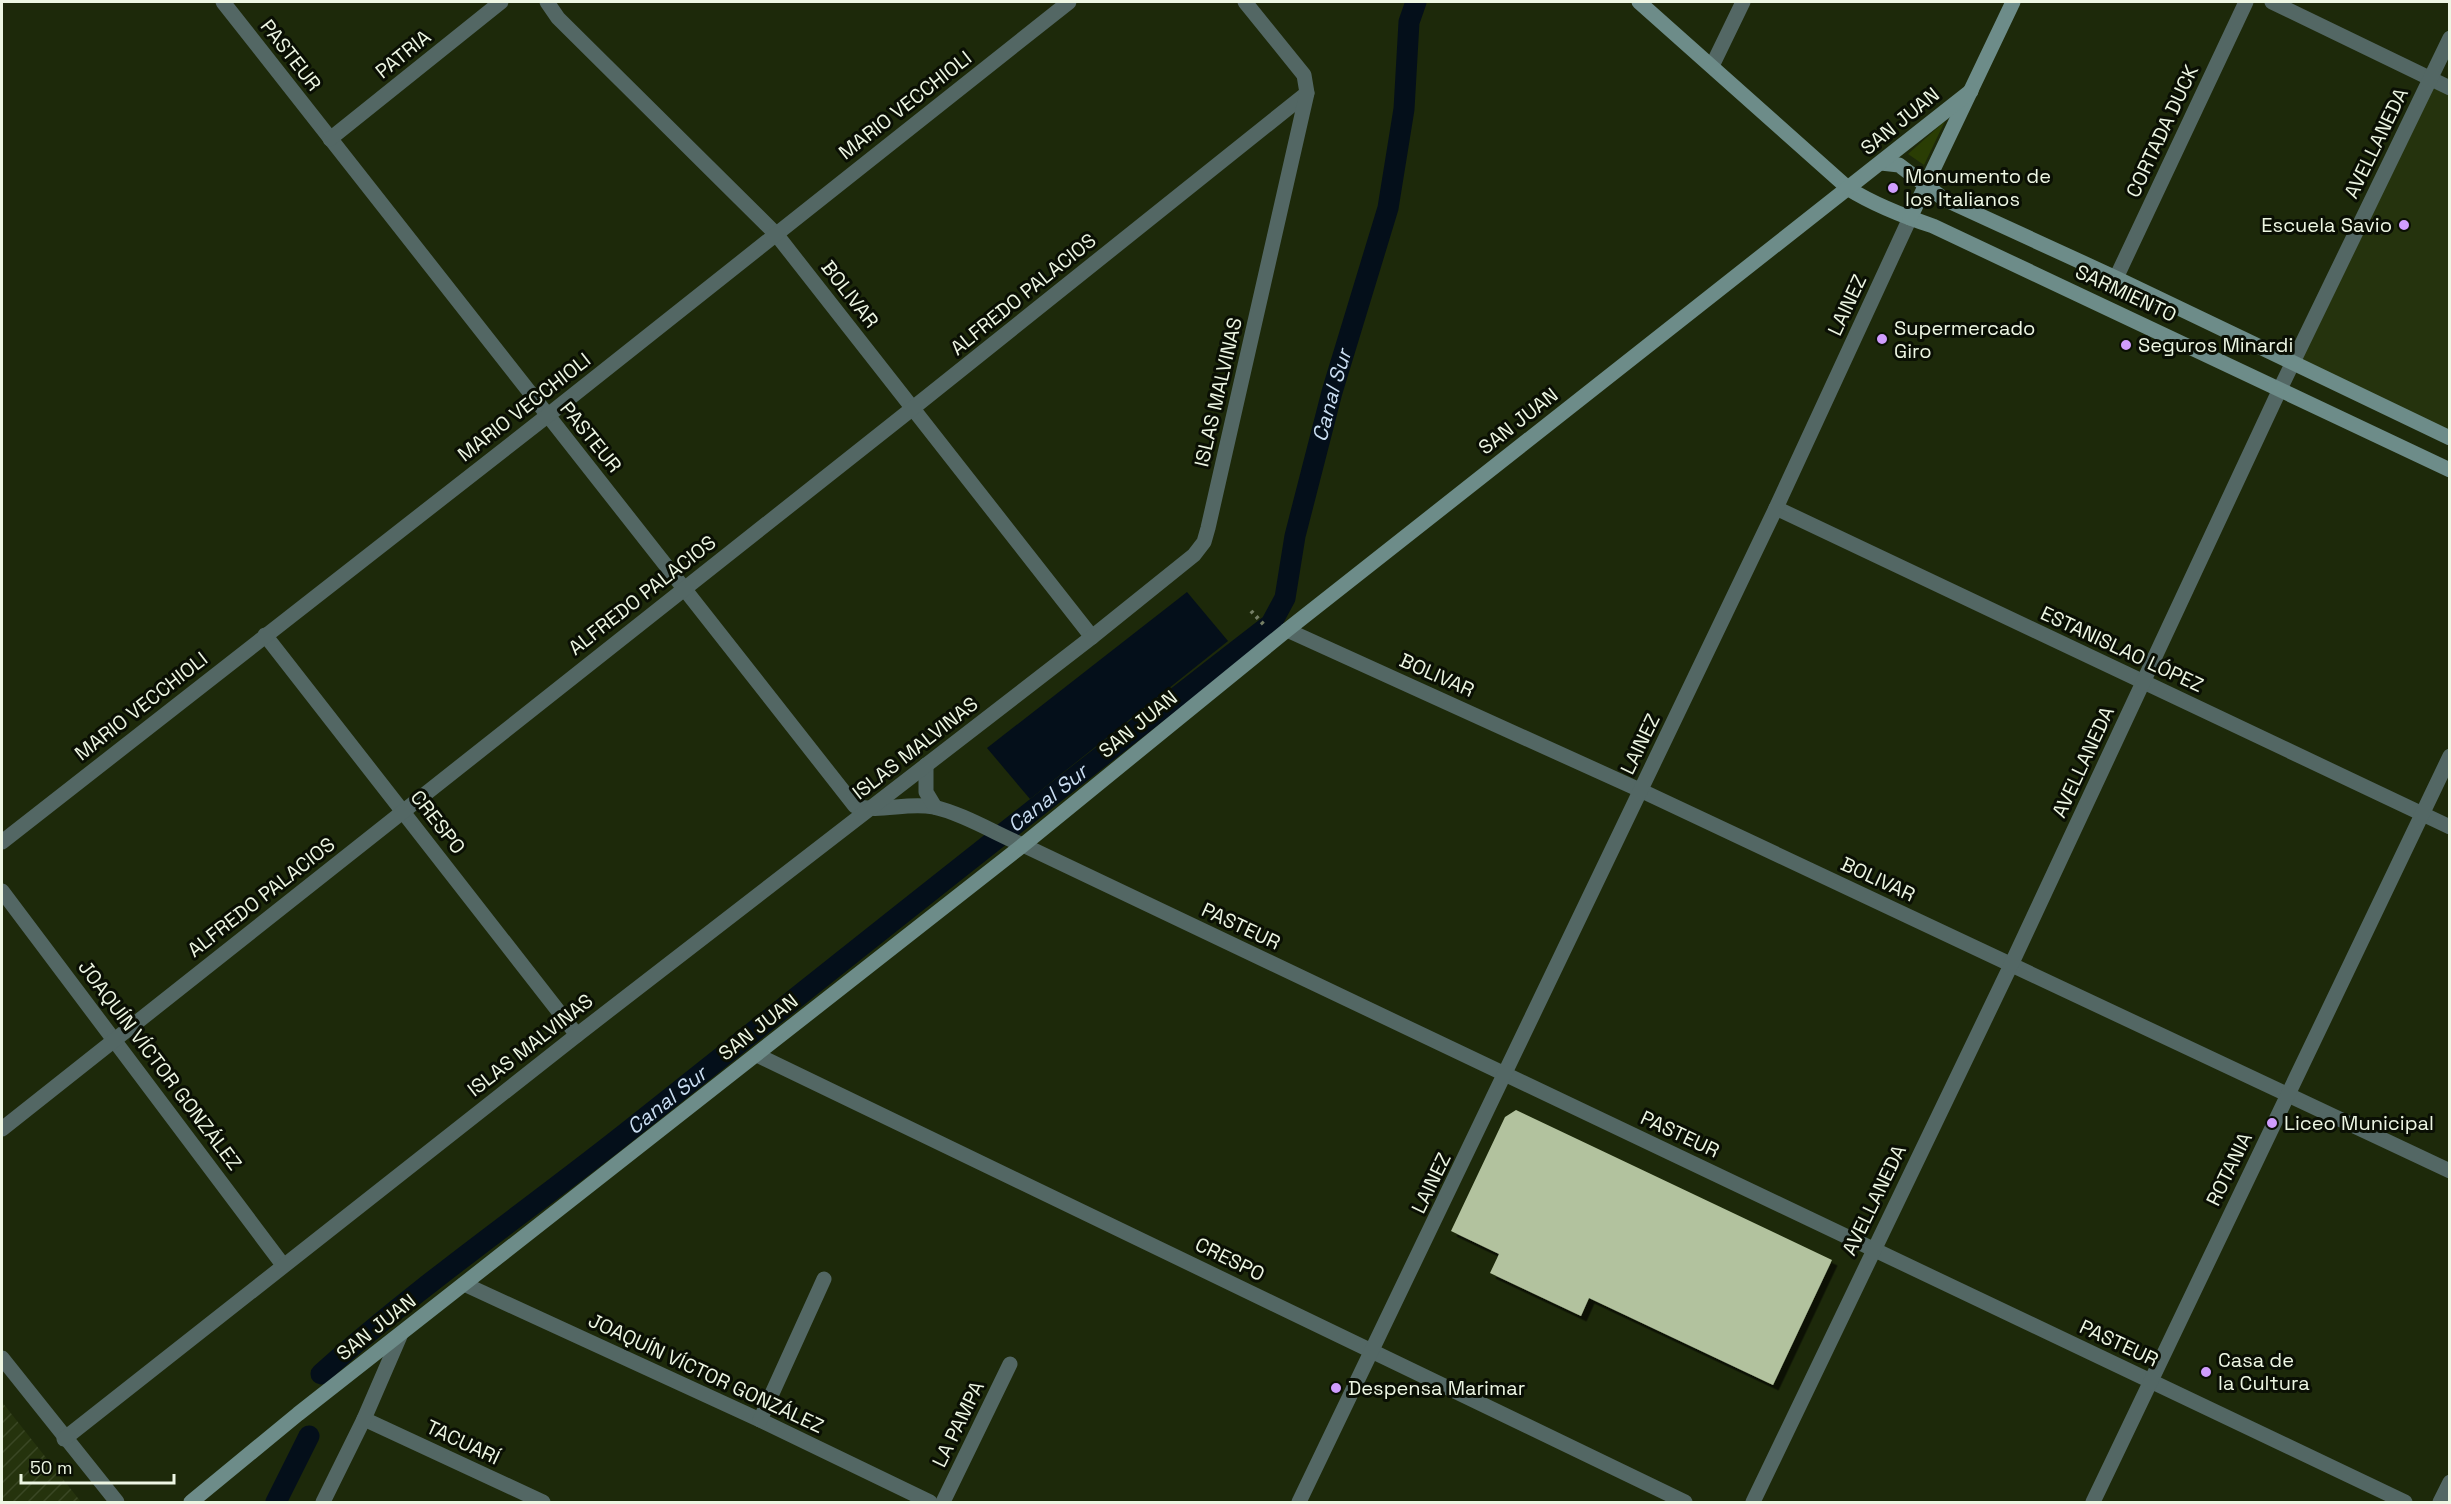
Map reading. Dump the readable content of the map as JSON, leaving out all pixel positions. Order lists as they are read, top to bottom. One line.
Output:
{"streets":{"street":["PATRIA","PASTEUR","MARIO VECCHIOLI","SAN JUAN","CORTADA DUCK","AVELLANEDA","SARMIENTO","BOLIVAR","ALFREDO PALACIOS","LAINEZ","ISLAS MALVINAS","ESTANISLAO LÓPEZ","CRESPO","JOAQUÍN VÍCTOR GONZÁLEZ","ROTANIA","LA PAMPA","TACUARÍ"]},"crossings":[["PATRIA","PASTEUR"],["PASTEUR","MARIO VECCHIOLI"],["PASTEUR","SAN JUAN"],["PASTEUR","AVELLANEDA"],["PASTEUR","ALFREDO PALACIOS"],["PASTEUR","LAINEZ"],["PASTEUR","ISLAS MALVINAS"],["PASTEUR","ROTANIA"],["MARIO VECCHIOLI","BOLIVAR"],["MARIO VECCHIOLI","CRESPO"],["SAN JUAN","SARMIENTO"],["SAN JUAN","BOLIVAR"],["SAN JUAN","LAINEZ"],["SAN JUAN","CRESPO"],["SAN JUAN","JOAQUÍN VÍCTOR GONZÁLEZ"],["CORTADA DUCK","SARMIENTO"],["AVELLANEDA","SARMIENTO"],["AVELLANEDA","BOLIVAR"],["AVELLANEDA","ESTANISLAO LÓPEZ"],["SARMIENTO","LAINEZ"],["BOLIVAR","ALFREDO PALACIOS"],["BOLIVAR","LAINEZ"],["BOLIVAR","ISLAS MALVINAS"],["BOLIVAR","ROTANIA"],["ALFREDO PALACIOS","ISLAS MALVINAS"],["ALFREDO PALACIOS","CRESPO"],["ALFREDO PALACIOS","JOAQUÍN VÍCTOR GONZÁLEZ"],["LAINEZ","ESTANISLAO LÓPEZ"],["LAINEZ","CRESPO"],["ISLAS MALVINAS","CRESPO"],["ISLAS MALVINAS","JOAQUÍN VÍCTOR GONZÁLEZ"],["ESTANISLAO LÓPEZ","ROTANIA"]],"water":["Canal Sur"],"places":["Monumento de los Italianos","Escuela Savio","Supermercado Giro","Seguros Minardi","Liceo Municipal","Casa de la Cultura","Despensa Marimar"],"scale_bar":"50 m"}
